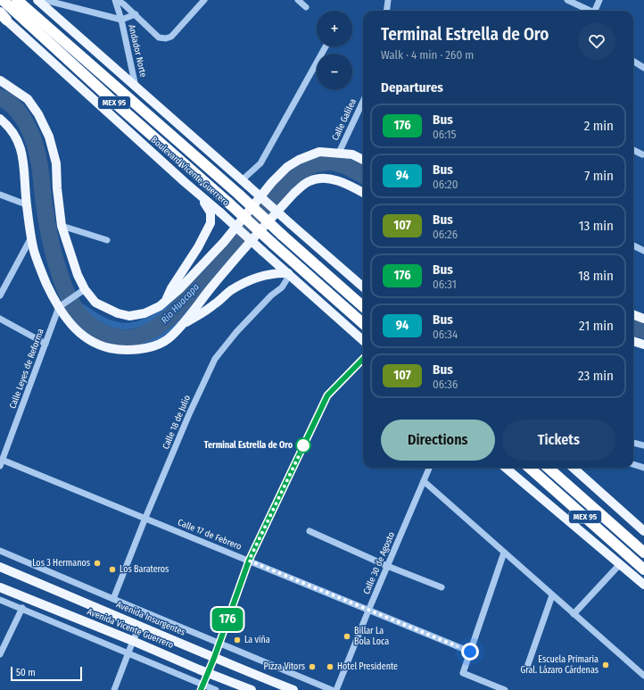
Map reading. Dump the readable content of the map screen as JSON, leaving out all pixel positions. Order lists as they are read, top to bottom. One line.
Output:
{"streets":{"highway":["MEX 95","Boulevard Vicente Guerrero"],"main road":["Avenida Insurgentes","Avenida Vicente Guerrero"],"street":["Andador Norte","Calle Galilea","Calle Leyes de Reforma","Calle 18 de Julio","Calle 17 de Febrero","Calle 30 de Agosto"]},"crossings":[["Boulevard Vicente Guerrero","Calle 18 de Julio"],["Calle Leyes de Reforma","Calle 17 de Febrero"],["Calle 18 de Julio","Calle 17 de Febrero"],["Calle 17 de Febrero","Calle 30 de Agosto"]],"water":["Río Huacapa"],"places":["Terminal Estrella de Oro","Los 3 Hermanos","Los Barateros","Billar La Bola Loca","La viña","Escuela Primaria Gral. Lázaro Cárdenas","Pizza Vitors","Hotel Presidente"],"lines":["bus line 176"],"scale_bar":"50 m","page":{"on_map":"176","map_buttons":["+","−"],"heading":[["Terminal Estrella de Oro","Walk · 4 min · 260 m"],"Departures"],"list":[{"mark":"176","name":"Bus","note":"06:15","value":"2 min"},{"mark":"94","name":"Bus","note":"06:20","value":"7 min"},{"mark":"107","name":"Bus","note":"06:26","value":"13 min"},{"mark":"176","name":"Bus","note":"06:31","value":"18 min"},{"mark":"94","name":"Bus","note":"06:34","value":"21 min"},{"mark":"107","name":"Bus","note":"06:36","value":"23 min"}],"buttons":["Directions","Tickets"],"scale":"50 m"}}
